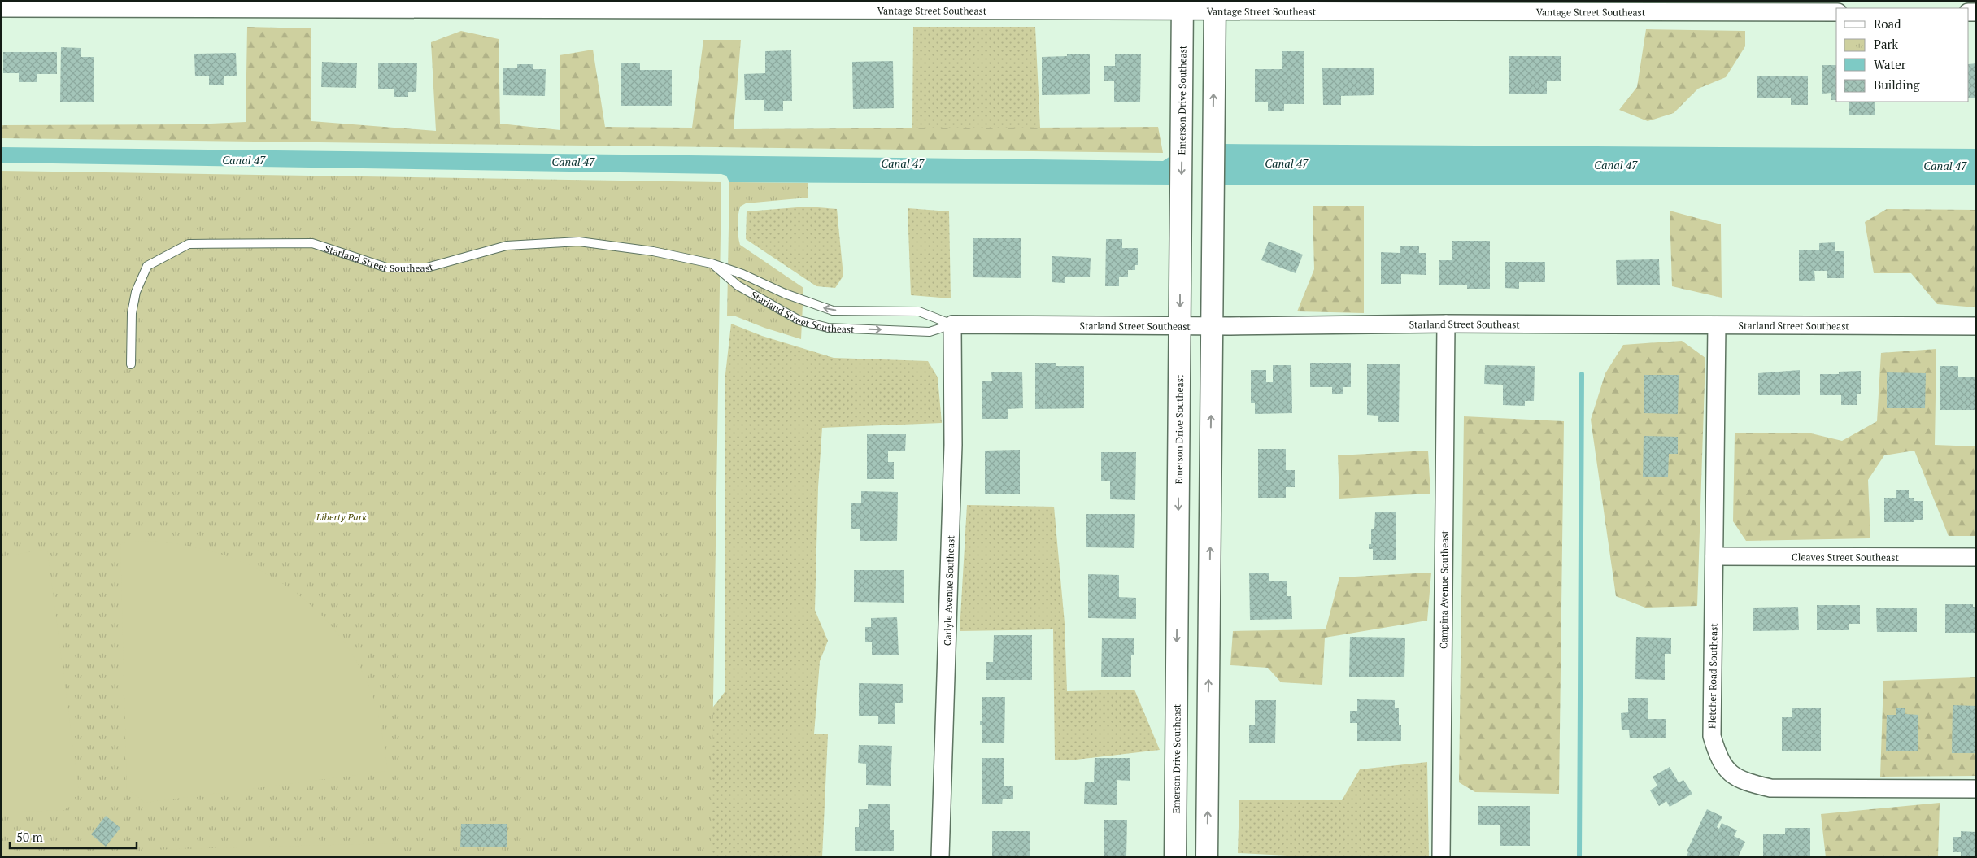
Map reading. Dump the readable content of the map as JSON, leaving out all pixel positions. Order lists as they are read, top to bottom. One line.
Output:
{"streets":{"street":["Vantage Street Southeast","Emerson Drive Southeast","Starland Street Southeast","Cleaves Street Southeast","Carlyle Avenue Southeast","Campina Avenue Southeast","Fletcher Road Southeast"]},"crossings":[["Vantage Street Southeast","Emerson Drive Southeast"],["Emerson Drive Southeast","Starland Street Southeast"],["Starland Street Southeast","Carlyle Avenue Southeast"],["Starland Street Southeast","Campina Avenue Southeast"],["Starland Street Southeast","Fletcher Road Southeast"],["Cleaves Street Southeast","Fletcher Road Southeast"]],"water":["Canal 47"],"parks":["Liberty Park"],"legend":["Road","Park","Water","Building"],"scale_bar":"50 m"}
